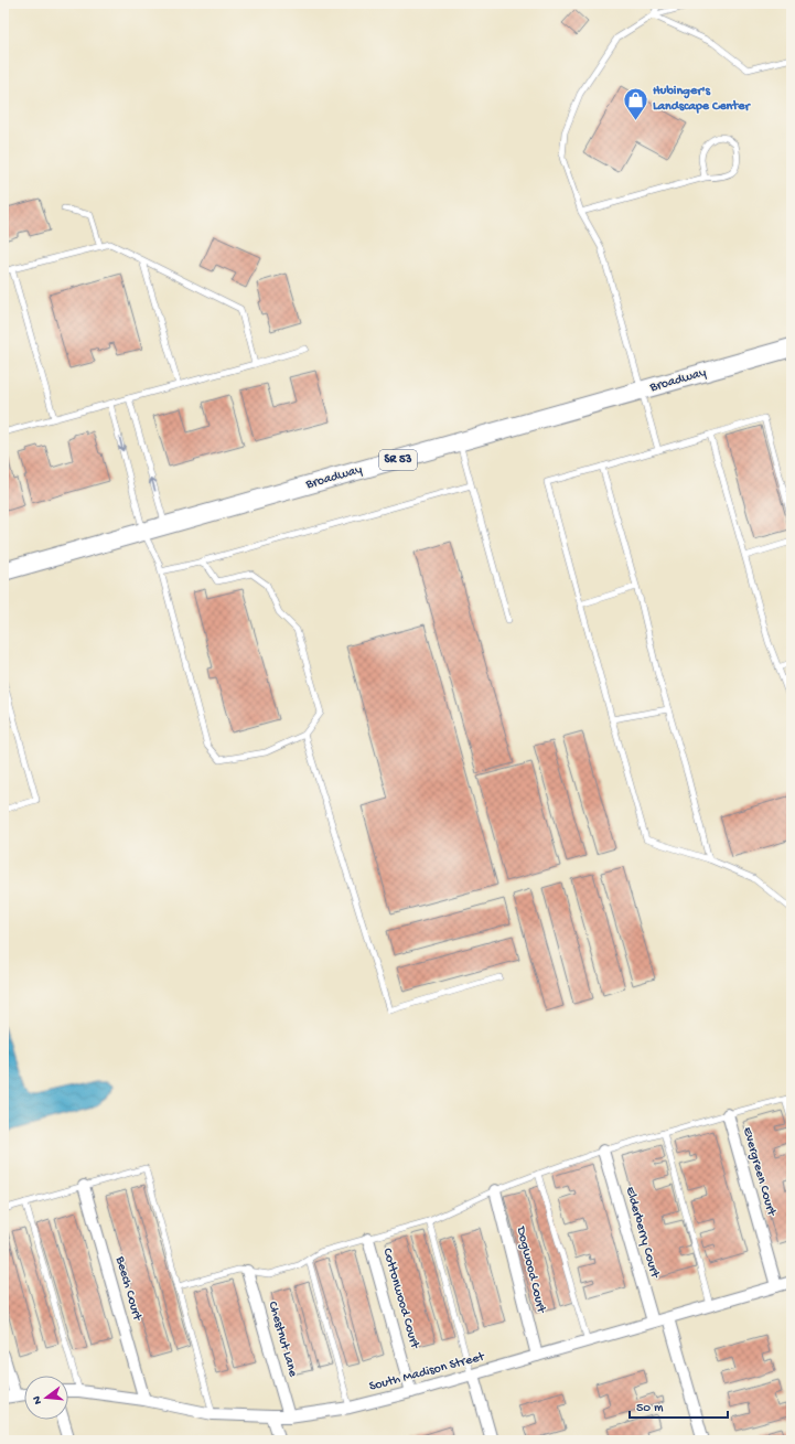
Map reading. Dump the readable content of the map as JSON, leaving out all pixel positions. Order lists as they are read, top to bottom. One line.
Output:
{"streets":{"main road":["Broadway","SR 53"],"street":["Evergreen Court","Elderberry Court","Dogwood Court","Beech Court","Cottonwood Court","Chestnut Lane","South Madison Street"]},"crossings":[["Evergreen Court","South Madison Street"],["Elderberry Court","South Madison Street"],["Dogwood Court","South Madison Street"],["Beech Court","South Madison Street"],["Cottonwood Court","South Madison Street"],["Chestnut Lane","South Madison Street"]],"places":{"shop":["Hubinger's Landscape Center"]},"scale_bar":"50 m","north":"left"}
